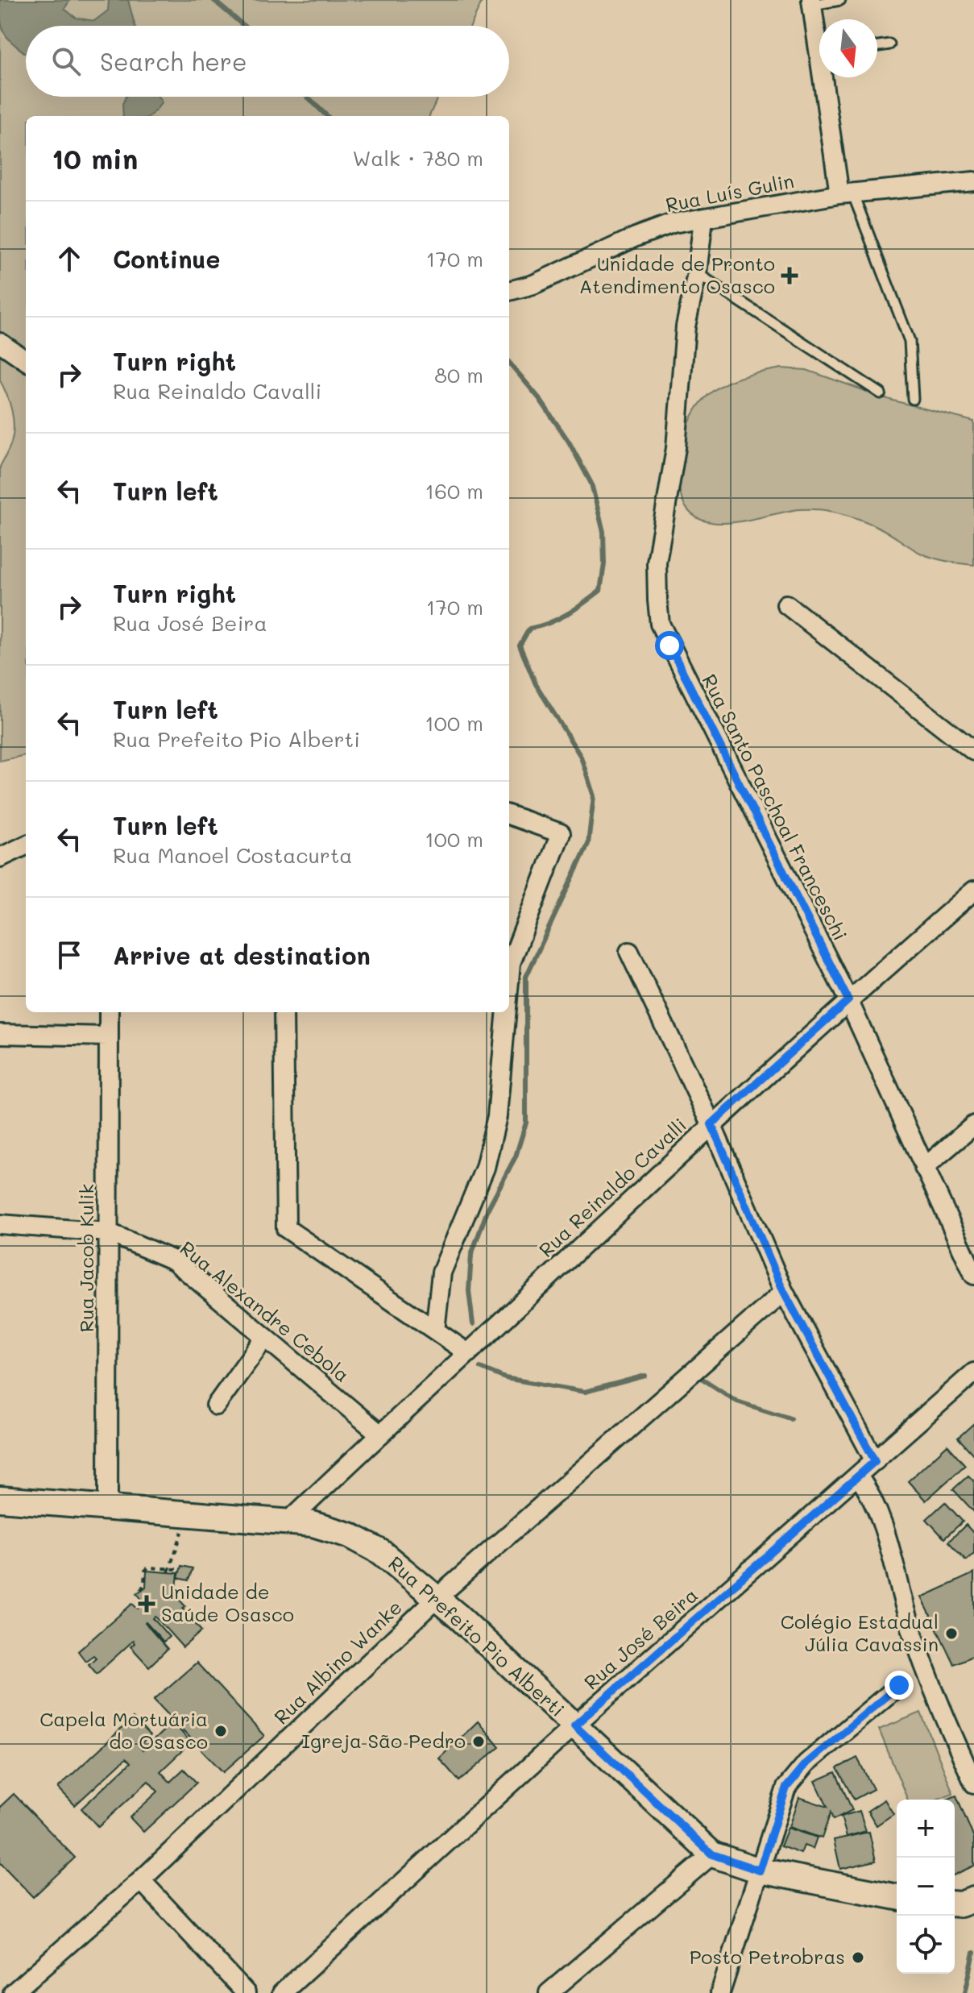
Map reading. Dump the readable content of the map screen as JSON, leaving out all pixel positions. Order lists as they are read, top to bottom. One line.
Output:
{"streets":{"main road":["Rua Prefeito Pio Alberti"],"street":["Rua Luís Gulin","Rua Santo Paschoal Franceschi","Rua Reinaldo Cavalli","Rua Jacob Kulik","Rua Alexandre Cebola","Rua José Beira","Rua Albino Wanke"]},"crossings":[["Rua Luís Gulin","Rua Santo Paschoal Franceschi"],["Rua Santo Paschoal Franceschi","Rua Reinaldo Cavalli"],["Rua Reinaldo Cavalli","Rua Alexandre Cebola"],["Rua Reinaldo Cavalli","Rua Prefeito Pio Alberti"],["Rua Jacob Kulik","Rua Alexandre Cebola"],["Rua Jacob Kulik","Rua Prefeito Pio Alberti"],["Rua Prefeito Pio Alberti","Rua José Beira"],["Rua Prefeito Pio Alberti","Rua Albino Wanke"]],"places":{"health":["Unidade de Pronto Atendimento Osasco","Unidade de Saúde Osasco"],"other":["Colégio Estadual Júlia Cavassin","Capela Mortuária do Osasco","Igreja São Pedro","Posto Petrobras"]},"north":"bottom","page":{"search":"Search here","heading":["10 min","Walk · 780 m"],"list":[["Continue","170 m"],["Turn right","Rua Reinaldo Cavalli","80 m"],["Turn left","160 m"],["Turn right","Rua José Beira","170 m"],["Turn left","Rua Prefeito Pio Alberti","100 m"],["Turn left","Rua Manoel Costacurta","100 m"],"Arrive at destination"],"map_buttons":["+","−"]}}
